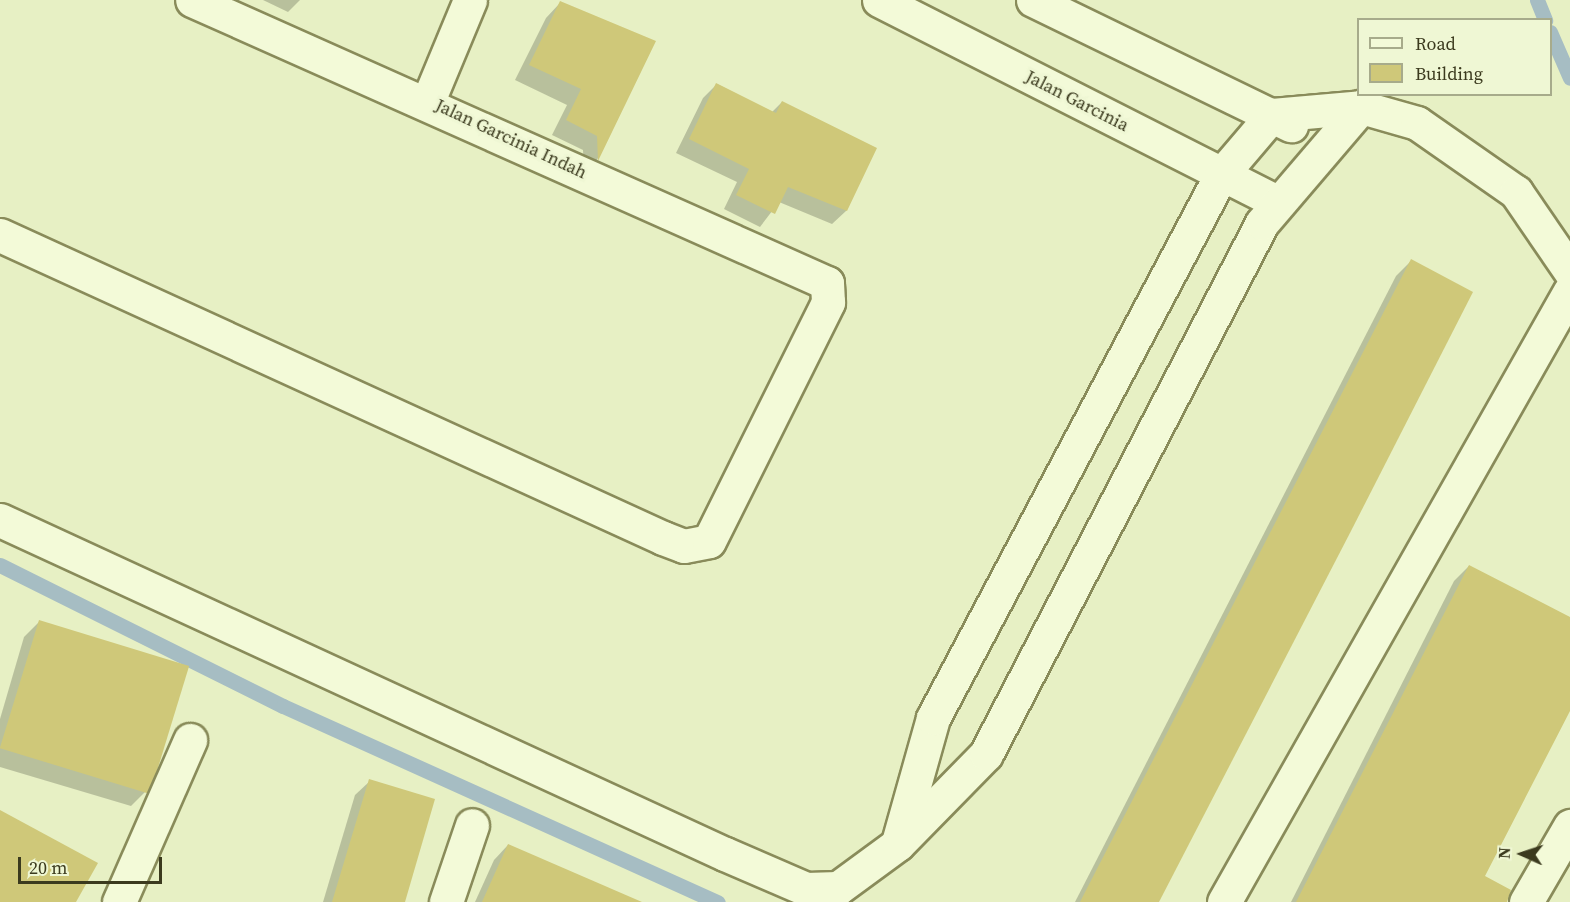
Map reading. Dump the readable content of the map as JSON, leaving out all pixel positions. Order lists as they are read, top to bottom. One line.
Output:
{"streets":{"street":["Jalan Garcinia","Jalan Garcinia Indah"]},"legend":["Road","Building"],"scale_bar":"20 m","north":"left"}
